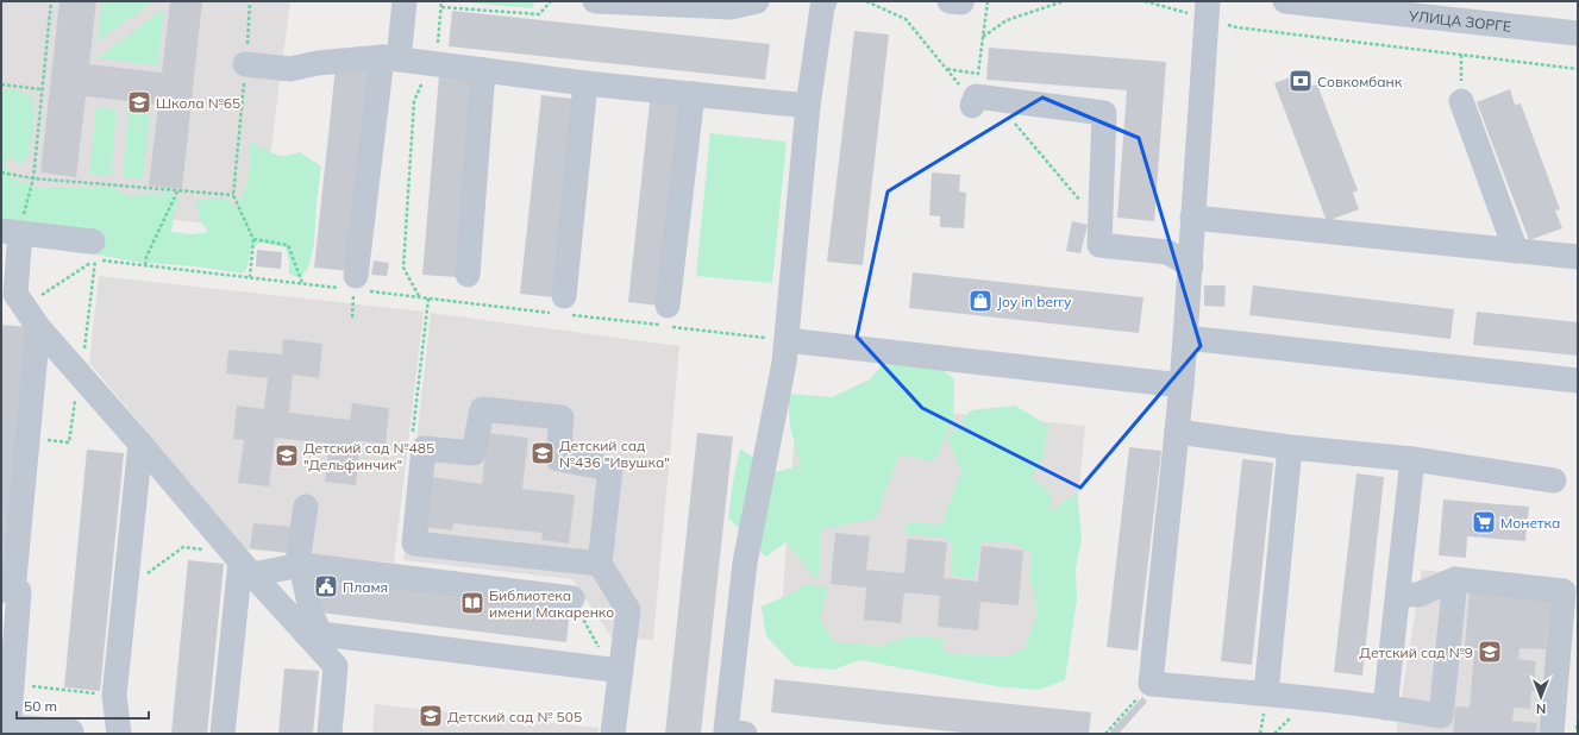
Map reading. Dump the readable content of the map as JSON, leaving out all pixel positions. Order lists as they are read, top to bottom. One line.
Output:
{"streets":{"street":["УЛИЦА ЗОРГЕ"]},"places":{"bank":["Совкомбанк"],"school or university":["Школа №65","Детский сад №436 \"Ивушка\"","Детский сад №485 \"Дельфинчик\"","Детский сад №9","Детский сад № 505"],"shop":["Joy in berry"],"supermarket":["Монетка"],"public building":["Пламя"],"library":["Библиотека имени Макаренко"]},"scale_bar":"50 m","north":"bottom"}
